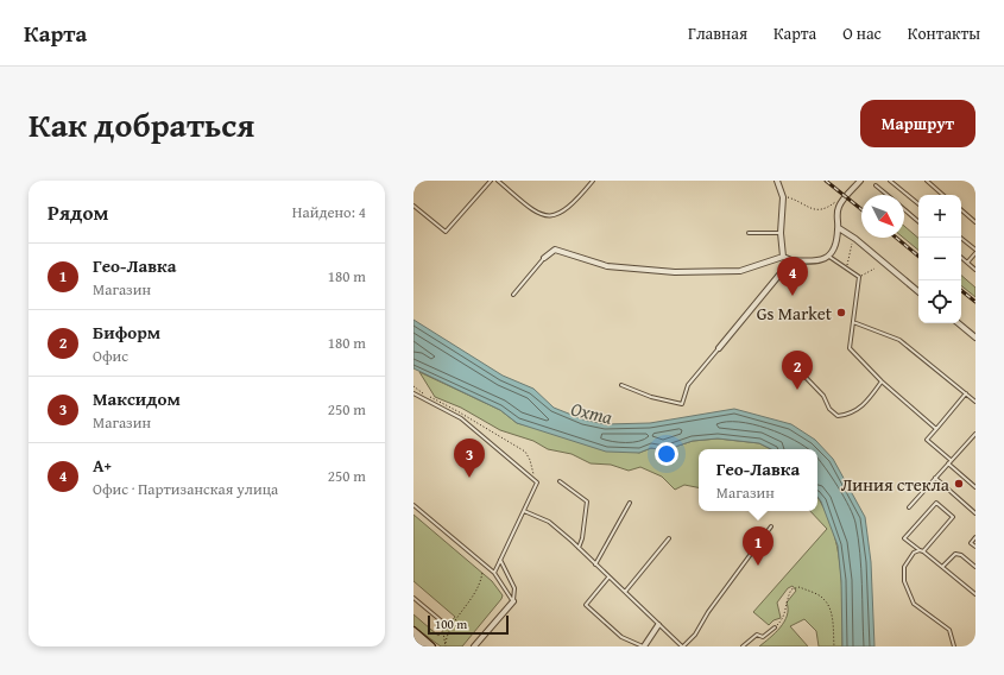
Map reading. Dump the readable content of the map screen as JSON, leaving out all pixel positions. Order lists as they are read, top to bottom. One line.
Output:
{"water":["Охта"],"places":["Gs Market","Линия стекла"],"scale_bar":"100 m","north":"bottom right","page":{"header":"Карта","nav":["Главная","Карта","О нас","Контакты"],"title":"Как добраться","buttons":"Маршрут","heading":["Рядом","Найдено: 4"],"map_buttons":["+","−"],"list":[{"mark":"1","name":"Гео-Лавка","note":"Магазин","value":"180 m"},{"mark":"2","name":"Биформ","note":"Офис","value":"180 m"},{"mark":"3","name":"Максидом","note":"Магазин","value":"250 m"},{"mark":"4","name":"А+","note":"Офис · Партизанская улица","value":"250 m"}],"pins":["4","2","3","1"],"popup":["Гео-Лавка","Магазин"],"scale":"100 m"}}
